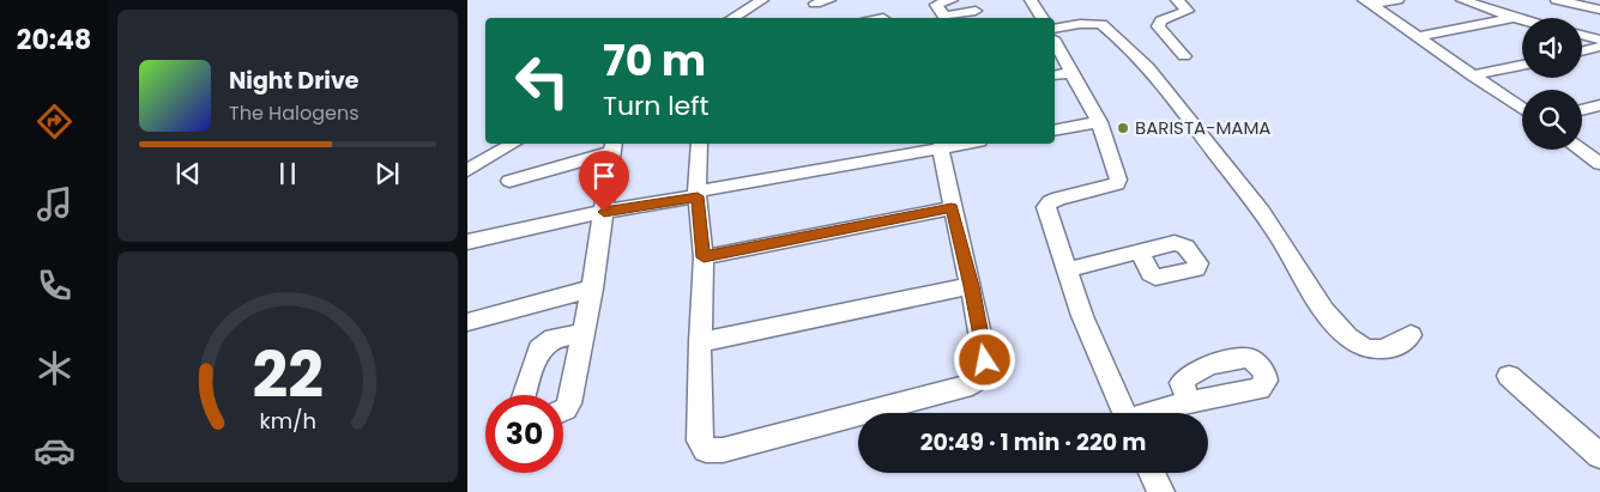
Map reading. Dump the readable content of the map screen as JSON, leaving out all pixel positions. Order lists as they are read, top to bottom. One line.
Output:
{"places":["BARISTA-MAMA"],"page":{"tabs":"20:48","turn":["70 m","Turn left"],"song":["Night Drive","The Halogens"],"limit":"30","trip":"20:49 · 1 min · 220 m","gauge":["22","km/h"]}}
